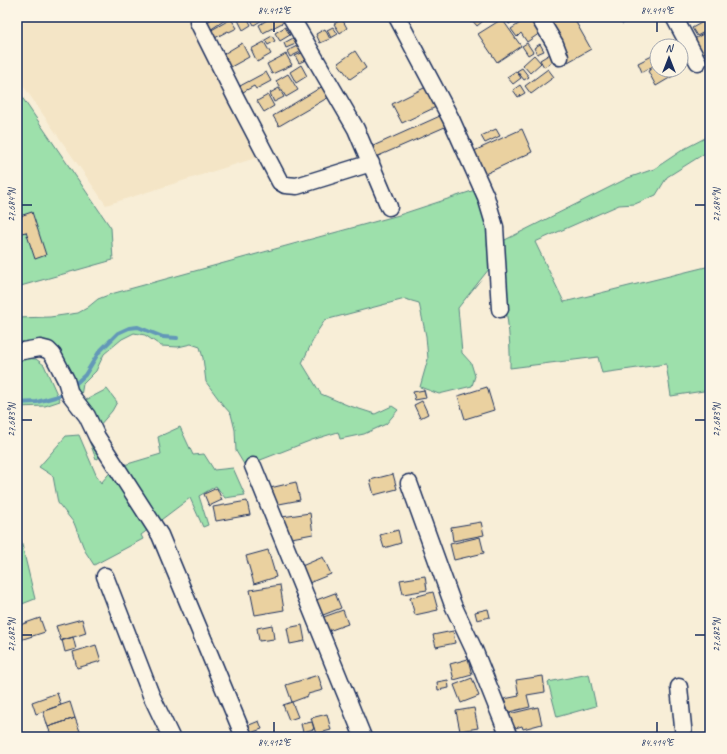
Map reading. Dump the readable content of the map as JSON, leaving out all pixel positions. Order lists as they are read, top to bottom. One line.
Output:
{"north":"top","coordinates":["84.412°E","84.414°E","27.684°N","27.683°N","27.682°N"]}
